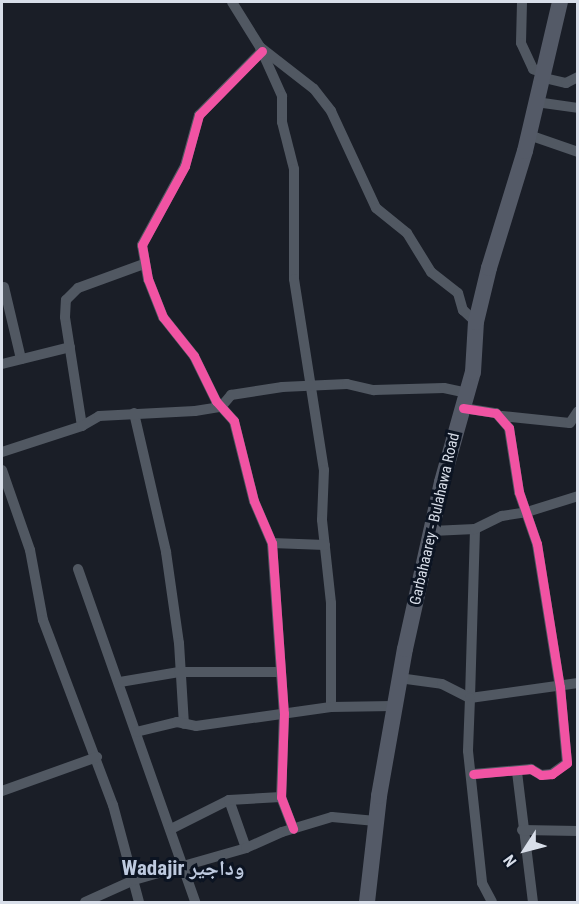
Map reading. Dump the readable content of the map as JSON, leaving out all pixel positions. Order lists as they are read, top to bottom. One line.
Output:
{"streets":{"main road":["Garbahaarey - Bulahawa Road"]},"districts":["Wadajir وداجير"],"north":"bottom left"}
